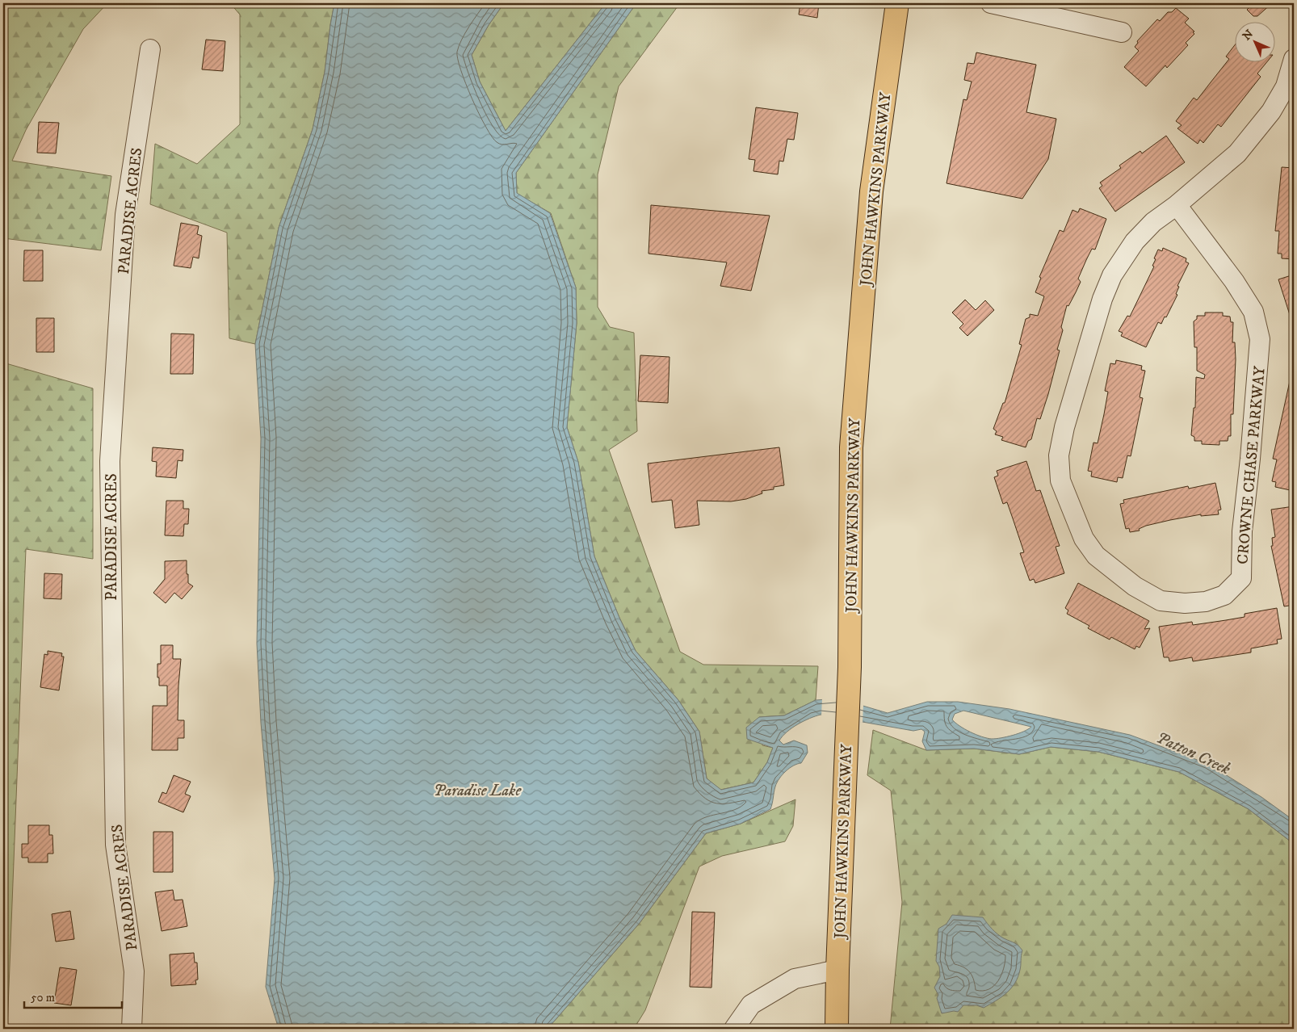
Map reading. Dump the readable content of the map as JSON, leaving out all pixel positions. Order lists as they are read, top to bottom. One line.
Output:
{"streets":{"main road":["JOHN HAWKINS PARKWAY"],"street":["PARADISE ACRES","CROWNE CHASE PARKWAY"]},"water":["Patton Creek","Paradise Lake"],"scale_bar":"50 m","north":"top left"}
